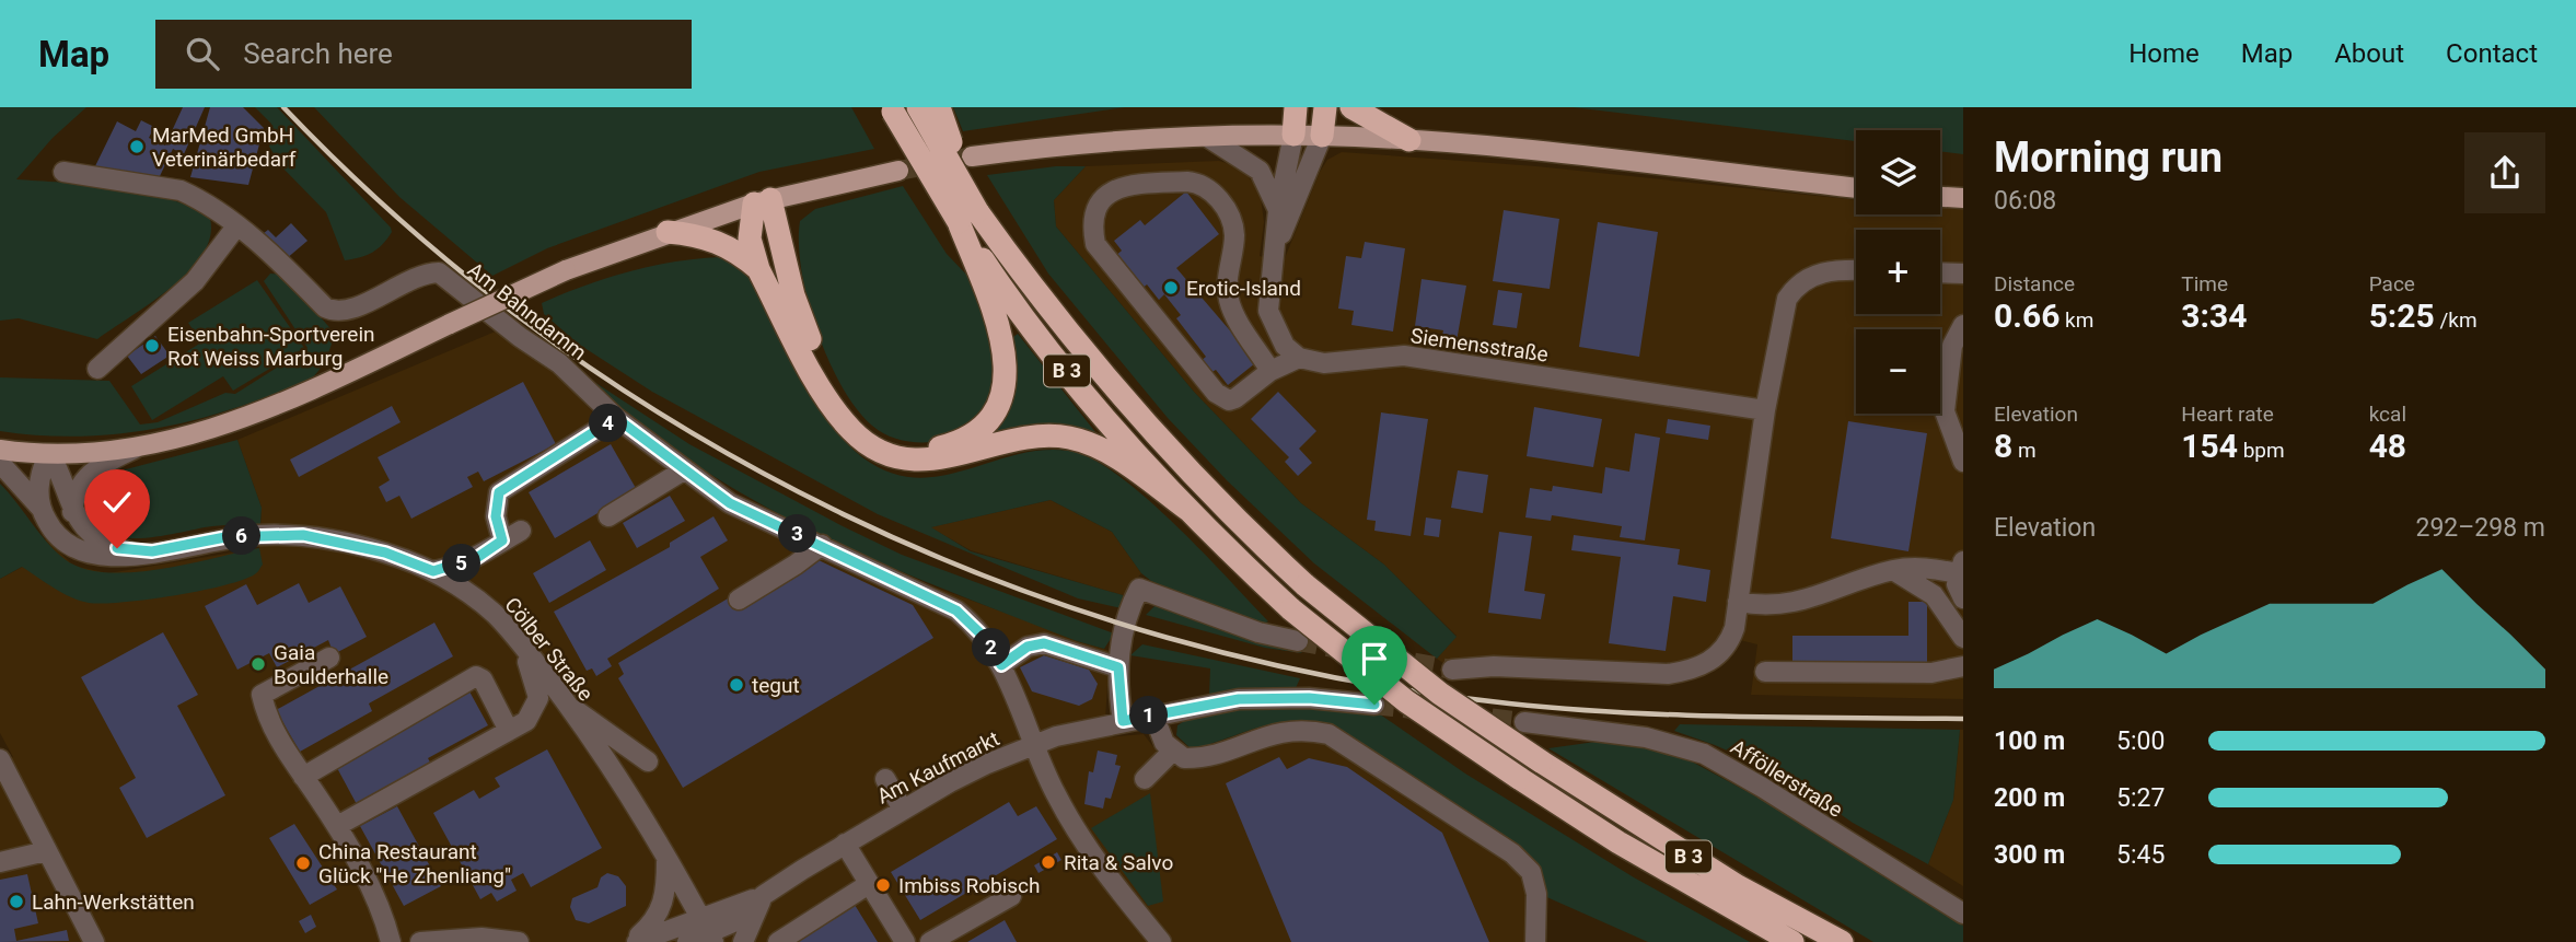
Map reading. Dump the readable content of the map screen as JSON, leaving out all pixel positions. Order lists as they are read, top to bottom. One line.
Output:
{"streets":{"highway":["B 3"],"street":["Am Bahndamm","Siemensstraße","Cölber Straße","Am Kaufmarkt","Afföllerstraße"]},"crossings":[["Am Bahndamm","Am Kaufmarkt"],["Cölber Straße","Am Kaufmarkt"]],"places":["MarMed GmbH Veterinärbedarf","Erotic-Island","Eisenbahn-Sportverein Rot Weiss Marburg","Gaia Boulderhalle","tegut","Rita & Salvo","China Restaurant Glück \"He Zhenliang\"","Imbiss Robisch","Lahn-Werkstätten"],"page":{"header":"Map","search":"Search here","nav":["Home","Map","About","Contact"],"heading":["Morning run","06:08"],"map_buttons":["+","−"],"stats":[["Distance","0.66 km"],["Time","3:34"],["Pace","5:25 /km"],["Elevation","8 m"],["Heart rate","154 bpm"],["kcal","48"]],"pins":["4","3","6","5","2","1"],"chart":["Elevation","292–298 m"],"list":[{"name":"100 m","note":"5:00"},{"name":"200 m","note":"5:27"},{"name":"300 m","note":"5:45"}]}}
